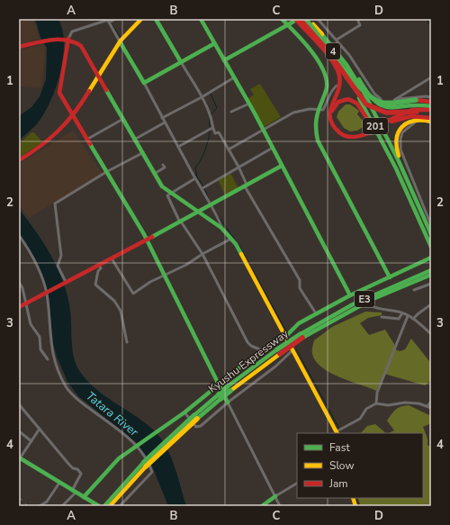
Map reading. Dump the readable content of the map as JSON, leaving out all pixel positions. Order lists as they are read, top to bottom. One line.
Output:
{"streets":{"main road":["4","201","E3","Kyushu Expressway"]},"crossings":[["4","201"]],"water":["Tatara River"],"legend":["Fast","Slow","Jam"],"grid":{"columns":["A","B","C","D"],"rows":["1","2","3","4"]}}
